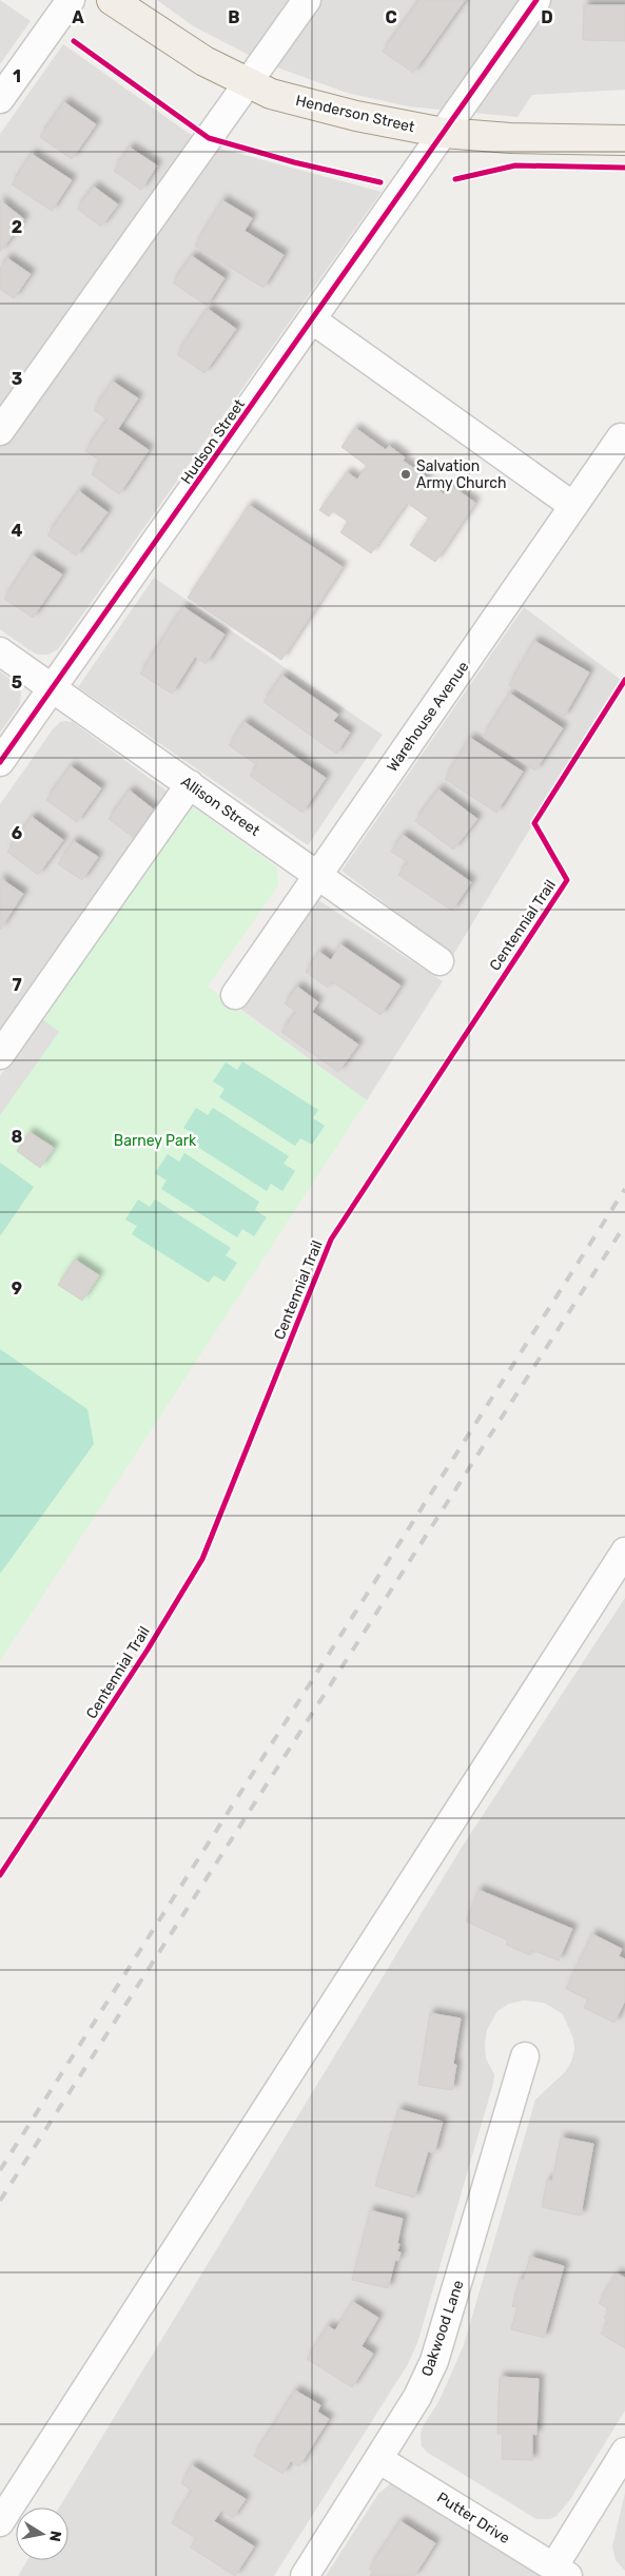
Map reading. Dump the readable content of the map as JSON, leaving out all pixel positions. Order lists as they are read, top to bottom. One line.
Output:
{"streets":{"main road":["Henderson Street"],"street":["Hudson Street","Warehouse Avenue","Allison Street","Oakwood Lane","Putter Drive"],"cycle path":["Centennial Trail"]},"crossings":[["Henderson Street","Hudson Street"],["Hudson Street","Allison Street"],["Warehouse Avenue","Allison Street"],["Oakwood Lane","Putter Drive"]],"parks":["Barney Park"],"places":["Salvation Army Church"],"north":"right","grid":{"columns":["A","B","C","D"],"rows":["1","2","3","4","5","6","7","8","9"]}}
